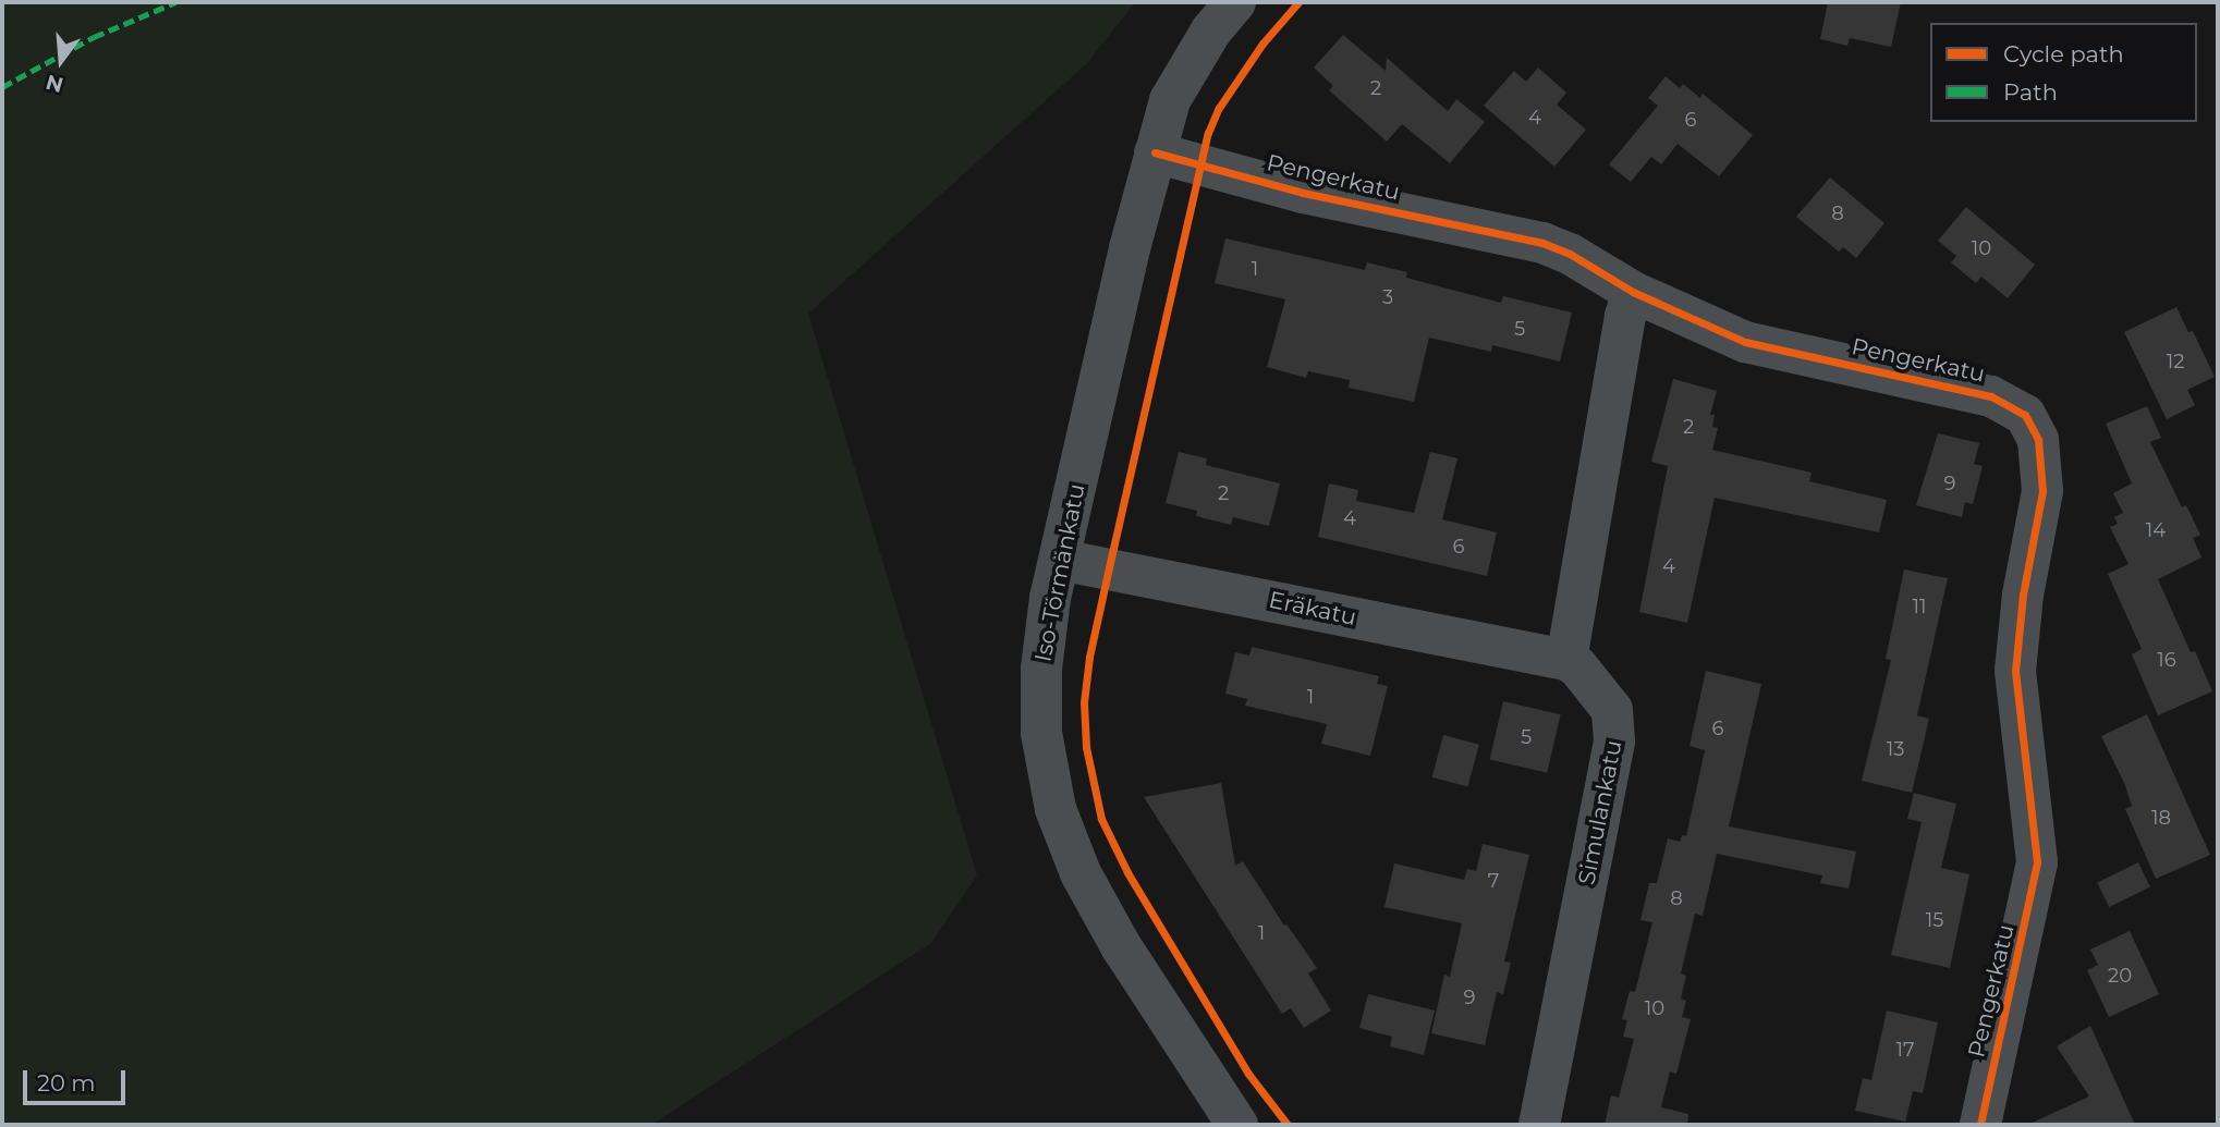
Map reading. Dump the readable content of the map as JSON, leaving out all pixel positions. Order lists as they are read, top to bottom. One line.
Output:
{"streets":{"street":["Pengerkatu","Iso-Törmänkatu","Eräkatu","Simulankatu"]},"crossings":[["Pengerkatu","Iso-Törmänkatu"],["Iso-Törmänkatu","Eräkatu"],["Eräkatu","Simulankatu"]],"house_numbers":["2","4","6","8","10","1","3","5","12","2","9","2","4","14","6","4","11","16","1","6","5","13","18","7","8","15","1","20","9","10","17"],"legend":["Cycle path","Path"],"scale_bar":"20 m","north":"bottom"}
